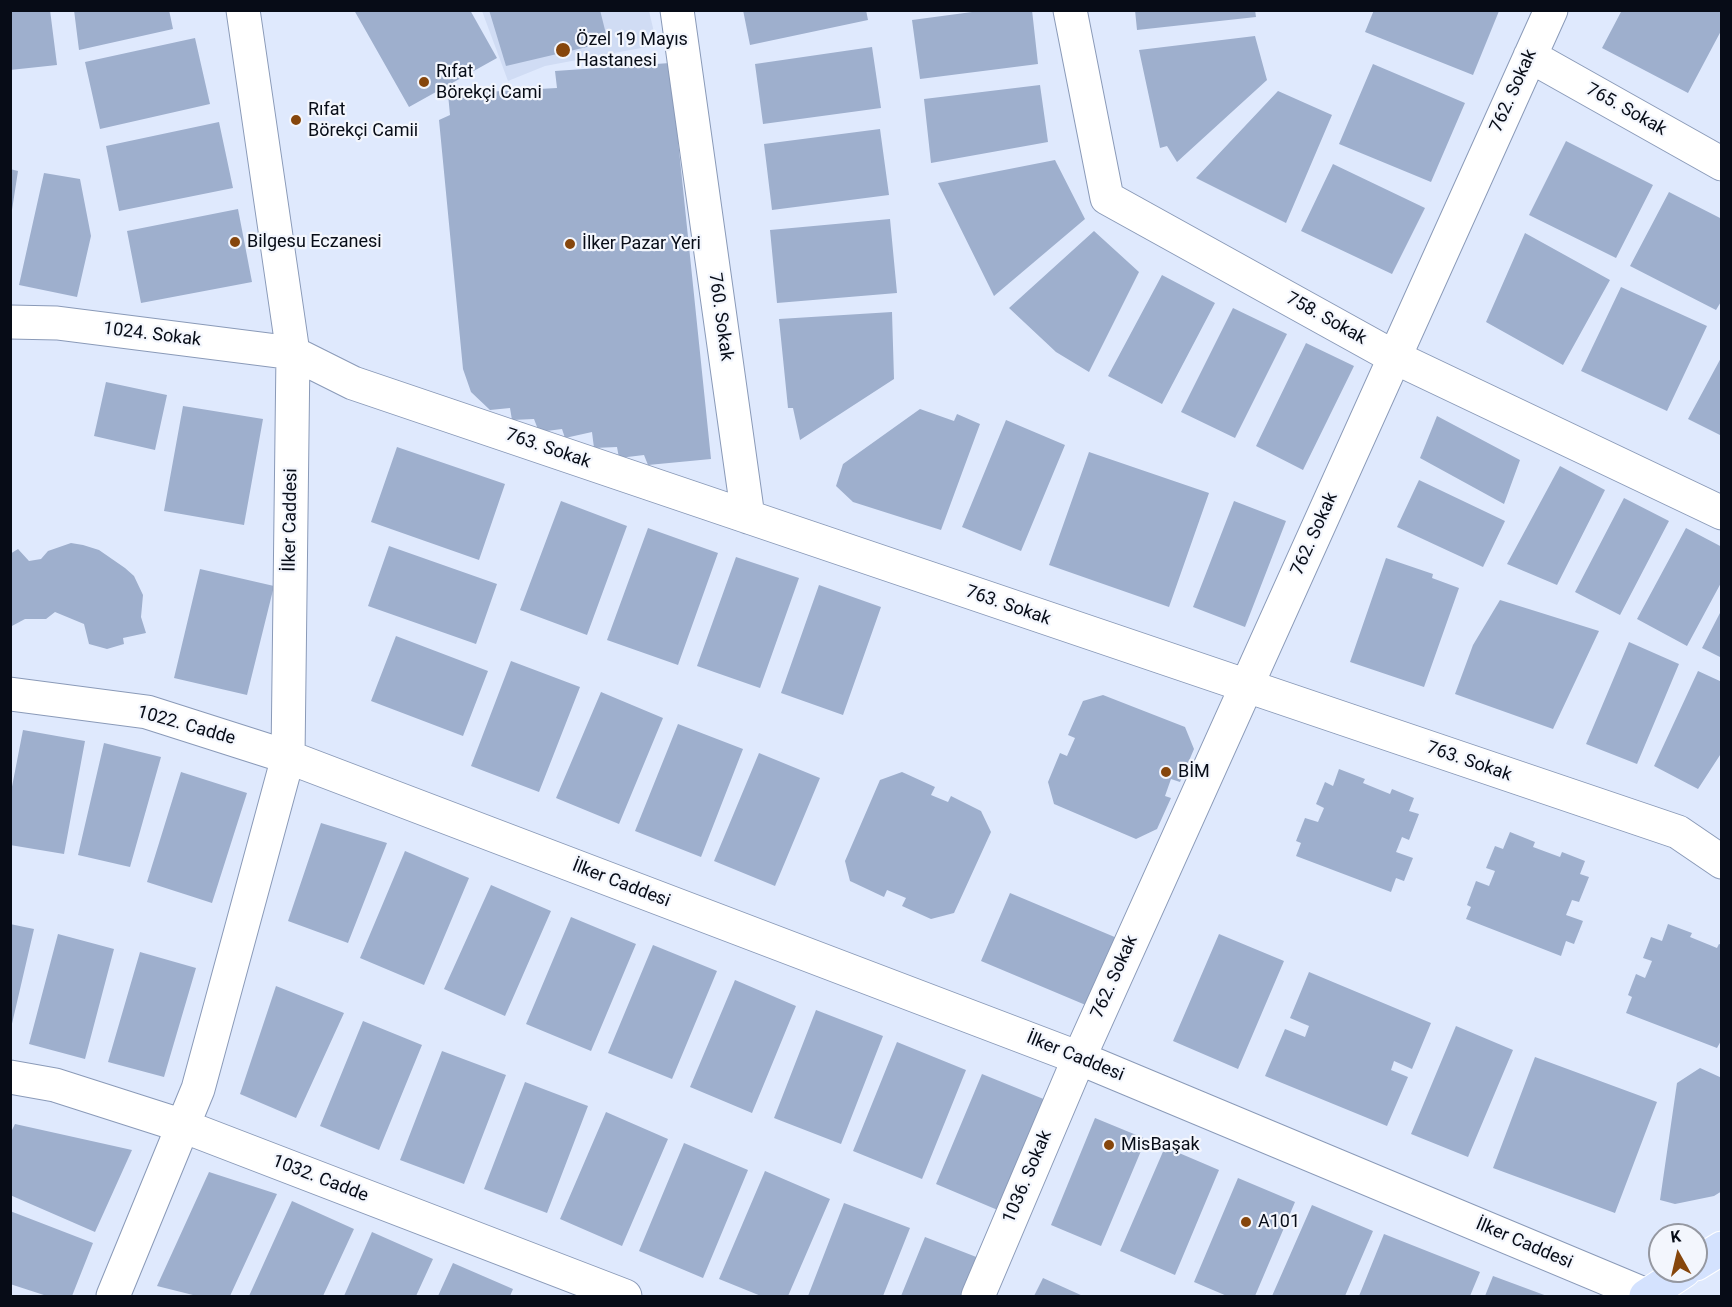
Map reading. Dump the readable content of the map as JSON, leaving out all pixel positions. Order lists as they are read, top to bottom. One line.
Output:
{"streets":{"street":["762. Sokak","765. Sokak","760. Sokak","758. Sokak","1024. Sokak","763. Sokak","İlker Caddesi","1022. Cadde","1036. Sokak","1032. Cadde"]},"crossings":[["762. Sokak","765. Sokak"],["762. Sokak","758. Sokak"],["762. Sokak","763. Sokak"],["762. Sokak","İlker Caddesi"],["762. Sokak","1036. Sokak"],["760. Sokak","763. Sokak"],["1024. Sokak","763. Sokak"],["1024. Sokak","İlker Caddesi"],["763. Sokak","İlker Caddesi"],["İlker Caddesi","1022. Cadde"],["İlker Caddesi","1036. Sokak"]],"places":["Özel 19 Mayıs Hastanesi","Rıfat Börekçi Cami","Rıfat Börekçi Camii","Bilgesu Eczanesi","İlker Pazar Yeri","BİM","MisBaşak","A101"],"north":"top"}
